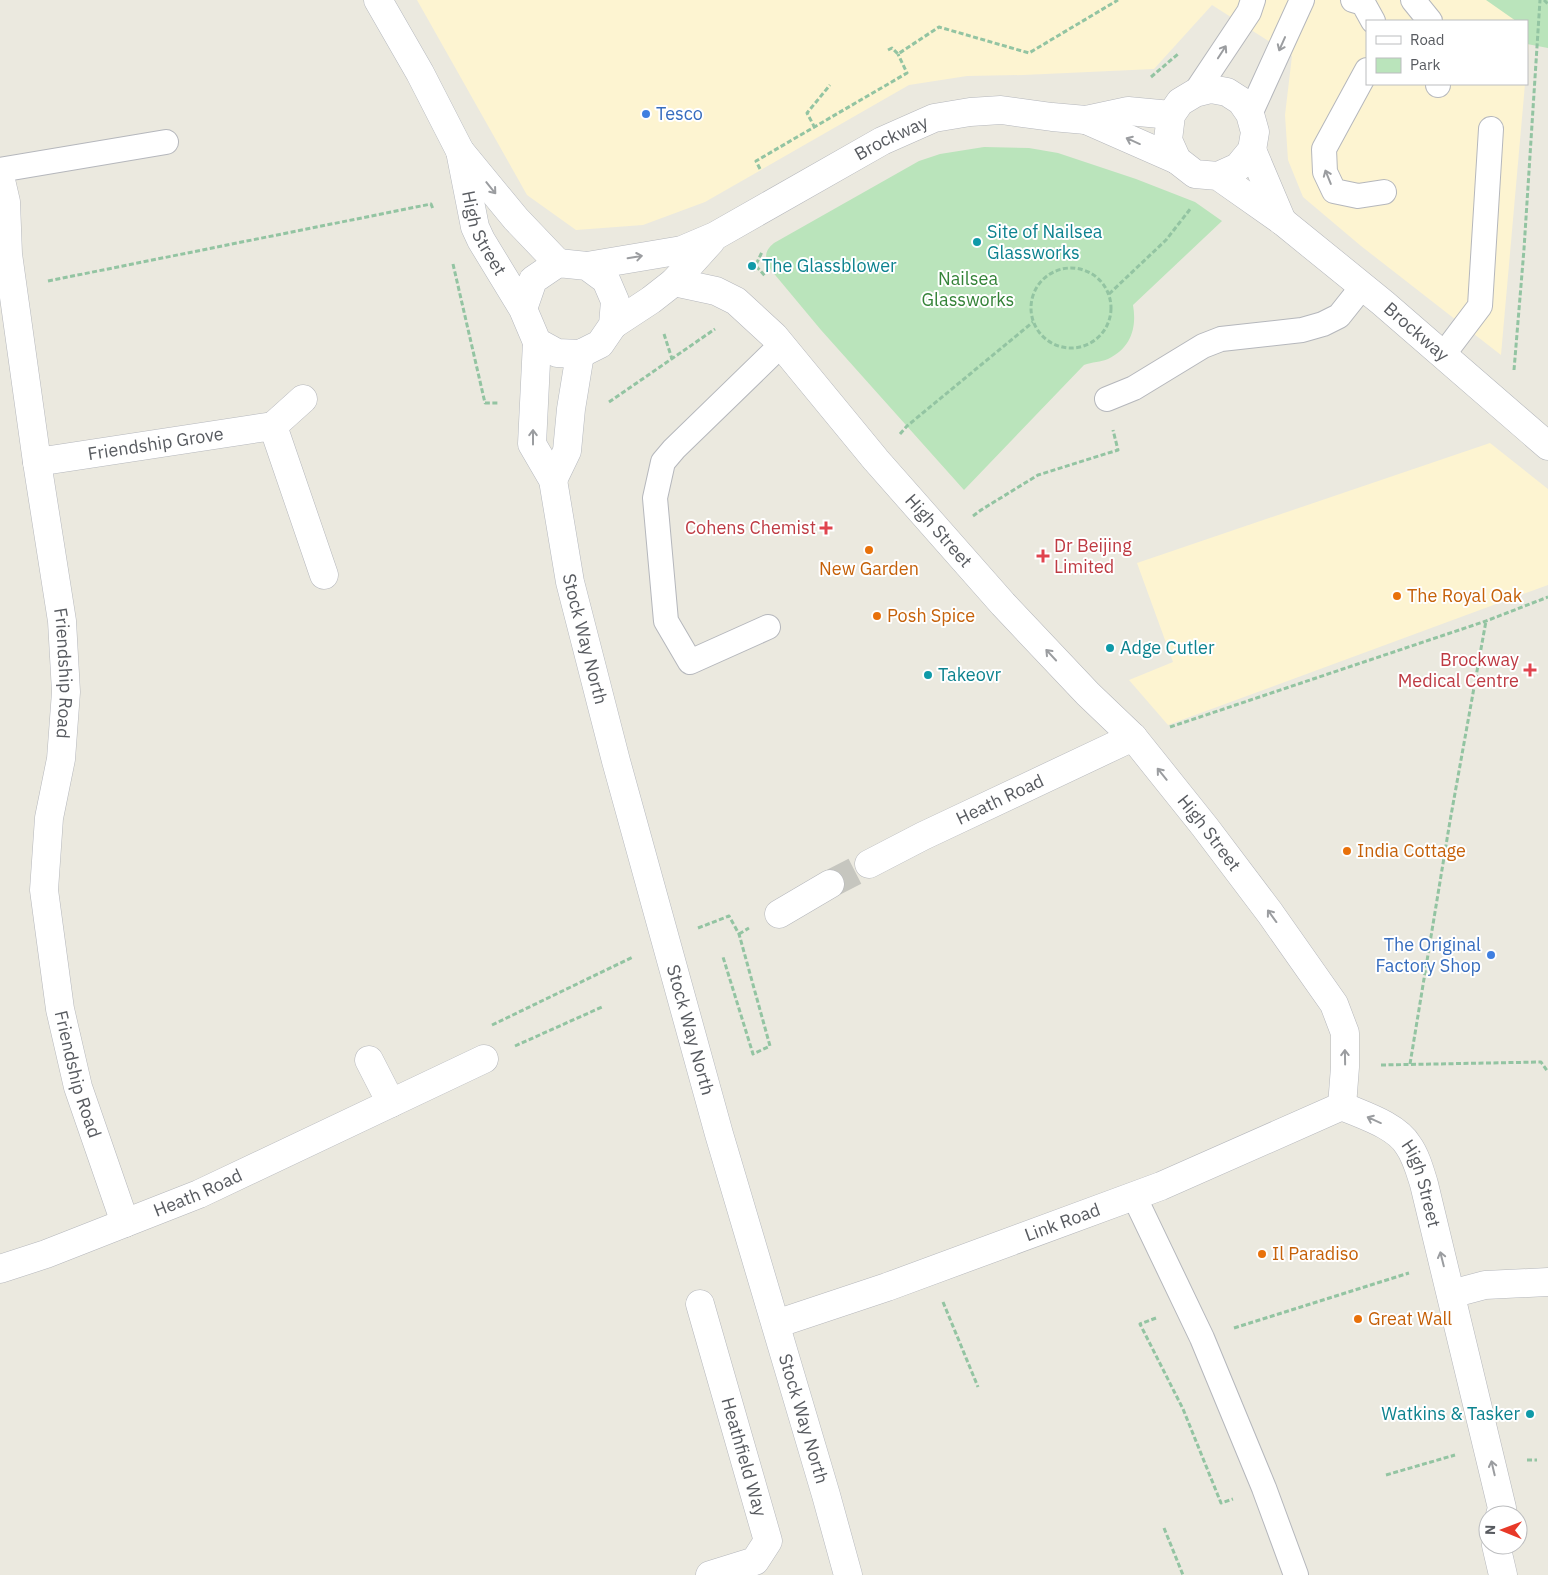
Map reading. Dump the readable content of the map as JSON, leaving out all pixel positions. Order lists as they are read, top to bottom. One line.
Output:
{"streets":{"street":["Brockway","High Street","Friendship Grove","Stock Way North","Friendship Road","Heath Road","Link Road","Heathfield Way"]},"crossings":[["Brockway","High Street"],["Brockway","Stock Way North"],["High Street","Stock Way North"],["High Street","Heath Road"],["High Street","Link Road"],["Friendship Grove","Friendship Road"],["Stock Way North","Link Road"],["Friendship Road","Heath Road"]],"parks":["Nailsea Glassworks"],"places":{"other":["Tesco","Site of Nailsea Glassworks","The Glassblower","New Garden","The Royal Oak","Posh Spice","Adge Cutler","Takeovr","India Cottage","The Original Factory Shop","Il Paradiso","Great Wall","Watkins & Tasker"],"health":["Cohens Chemist","Dr Beijing Limited","Brockway Medical Centre"]},"legend":["Road","Park"],"north":"left"}
